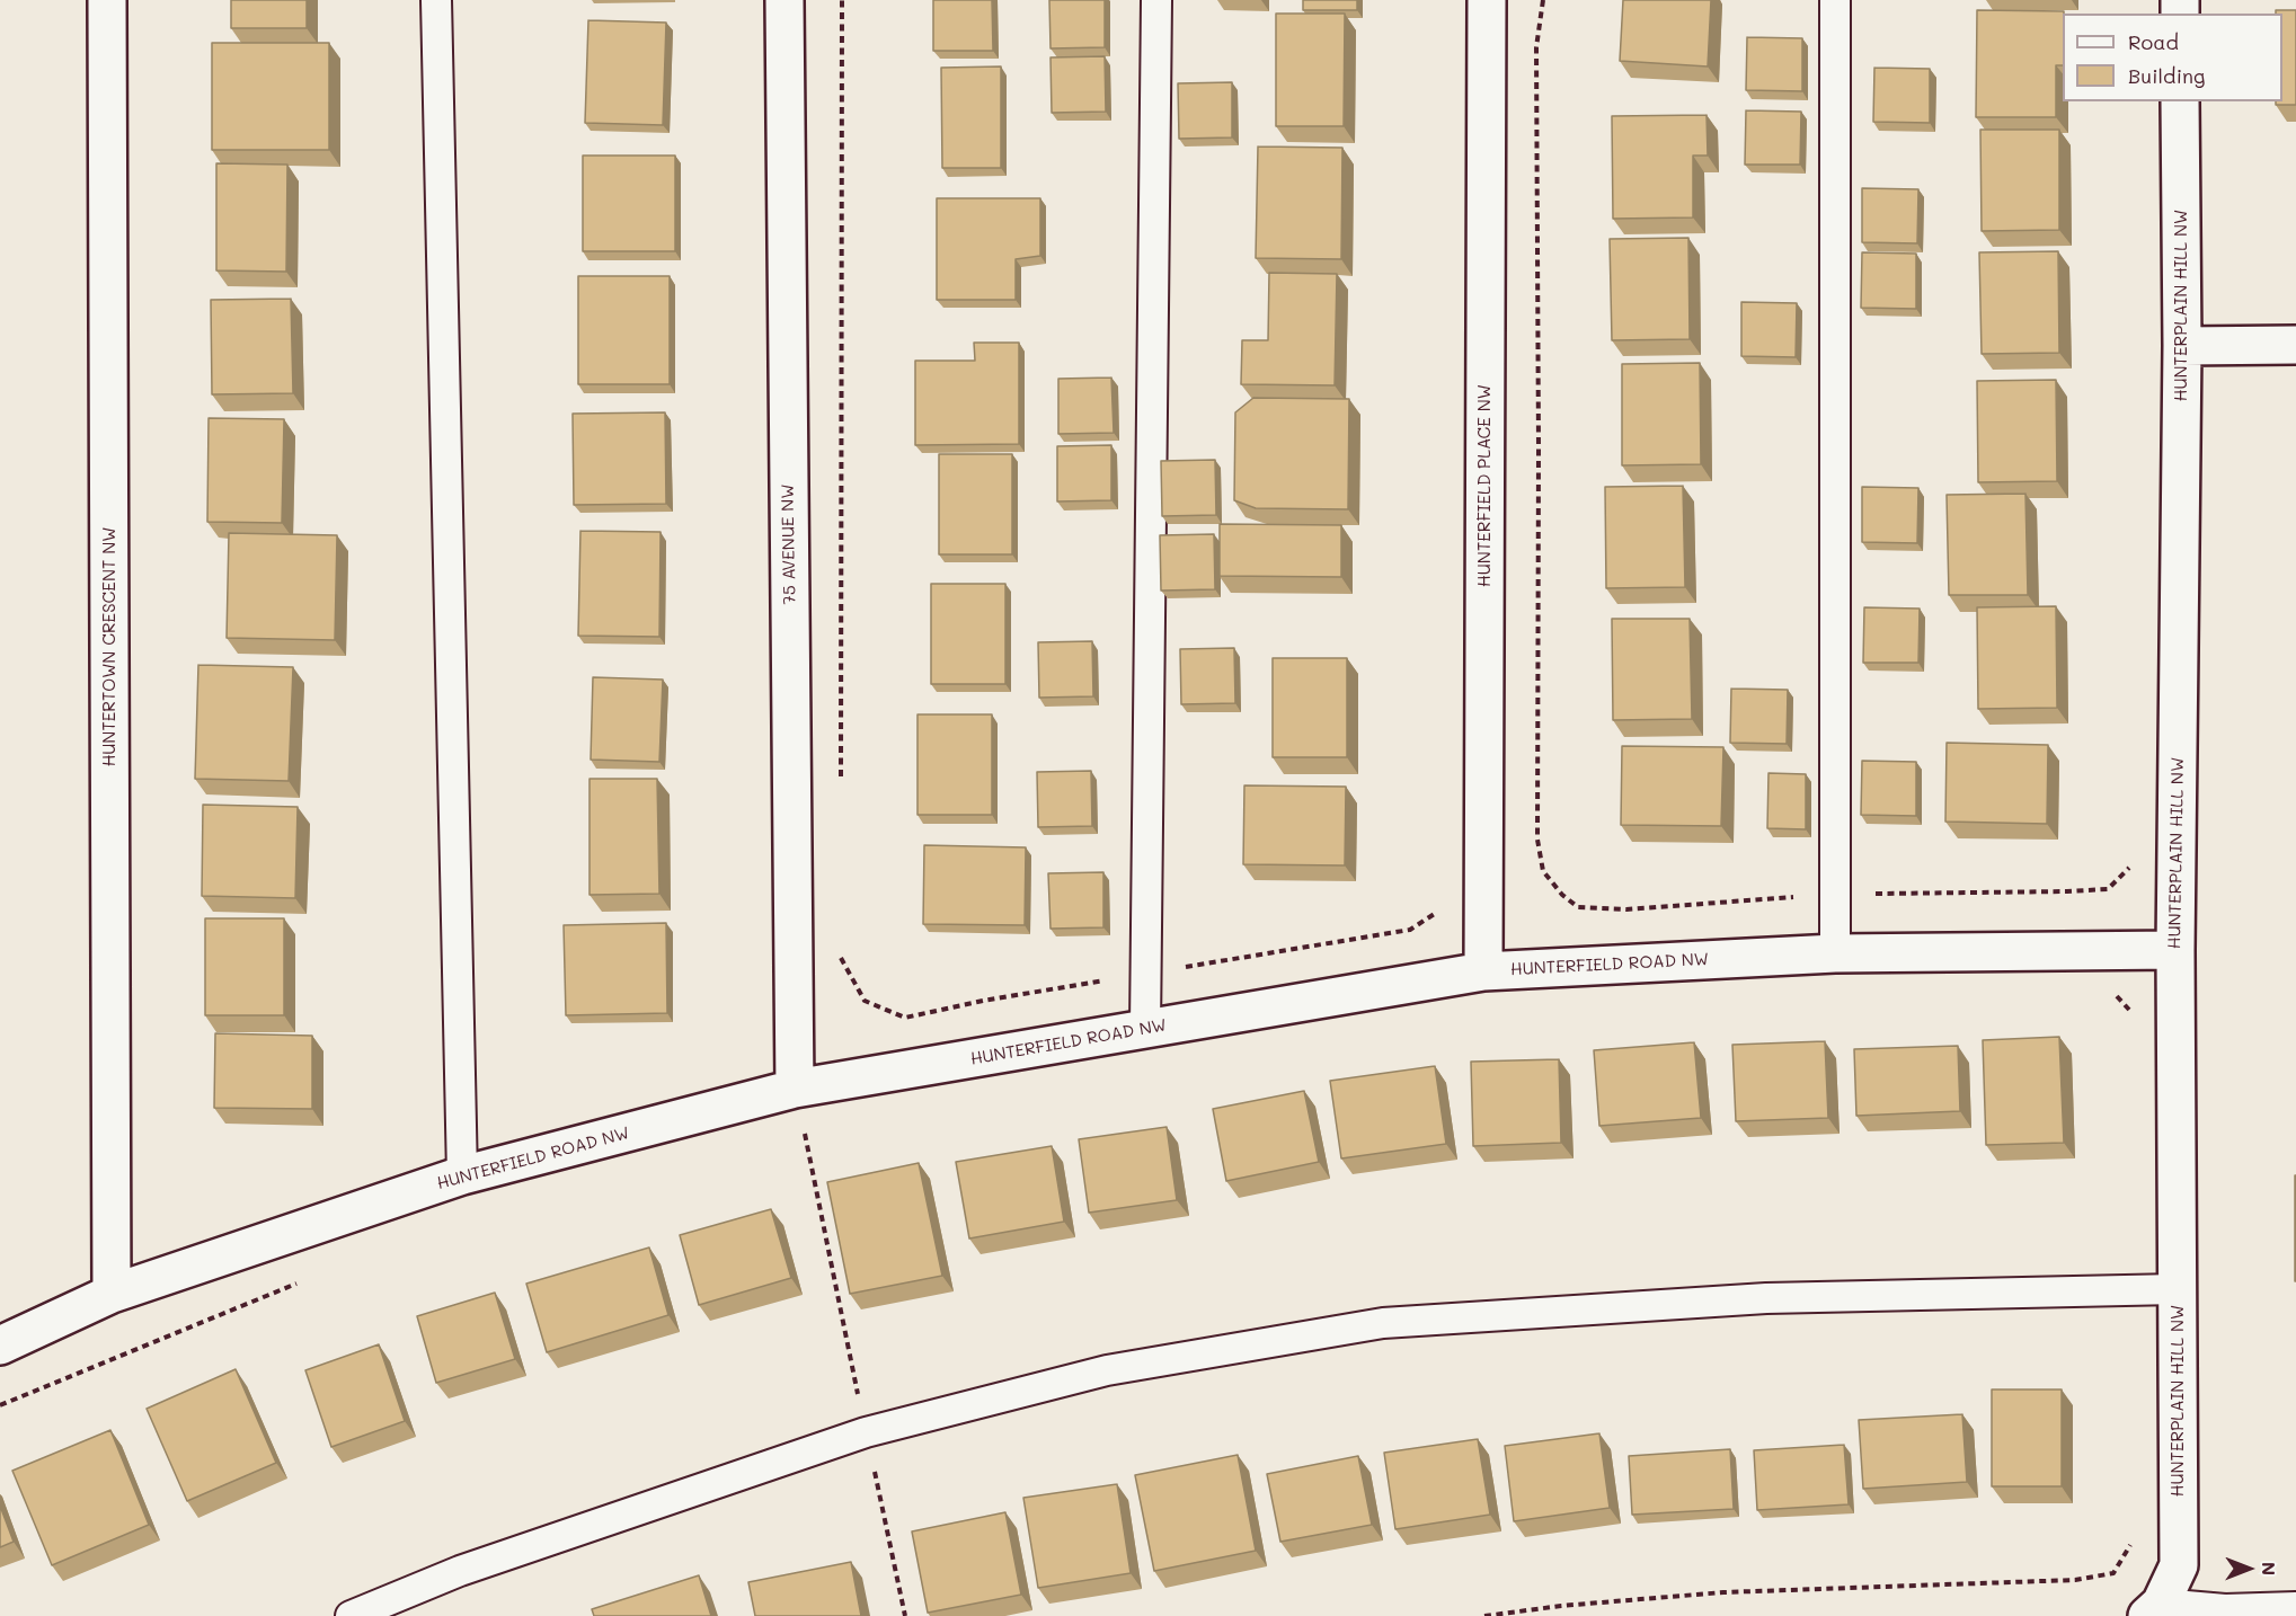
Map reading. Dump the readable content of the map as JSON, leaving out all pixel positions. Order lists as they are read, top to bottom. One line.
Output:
{"streets":{"street":["HUNTERPLAIN HILL NW","HUNTERFIELD PLACE NW","75 AVENUE NW","HUNTERTOWN CRESCENT NW","HUNTERFIELD ROAD NW"]},"crossings":[["HUNTERPLAIN HILL NW","HUNTERFIELD ROAD NW"],["HUNTERFIELD PLACE NW","HUNTERFIELD ROAD NW"],["75 AVENUE NW","HUNTERFIELD ROAD NW"],["HUNTERTOWN CRESCENT NW","HUNTERFIELD ROAD NW"]],"legend":["Road","Building"],"north":"right"}
